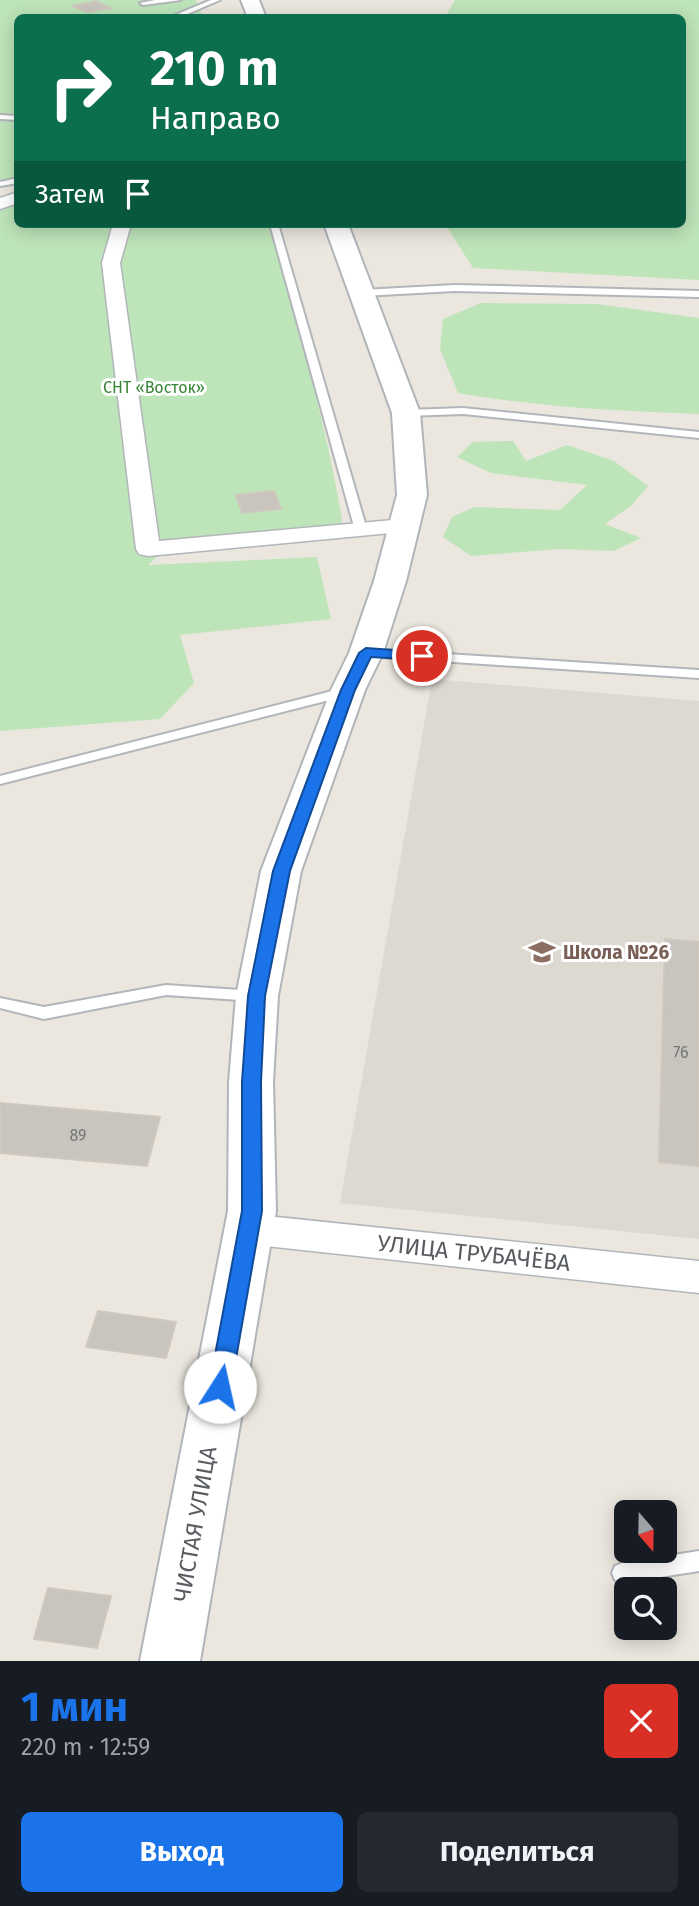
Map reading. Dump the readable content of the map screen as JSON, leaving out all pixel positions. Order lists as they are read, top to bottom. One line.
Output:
{"streets":{"main road":["ЧИСТАЯ УЛИЦА"],"street":["УЛИЦА ТРУБАЧЁВА"]},"crossings":[["УЛИЦА ТРУБАЧЁВА","ЧИСТАЯ УЛИЦА"]],"parks":["СНТ «Восток»"],"places":{"school or university":["Школа №26"]},"house_numbers":["76","89"],"north":"bottom","page":{"turn":["210 m","Направо"],"then":"Затем","heading":["1 мин","220 m · 12:59"],"buttons":["Выход","Поделиться"]}}
